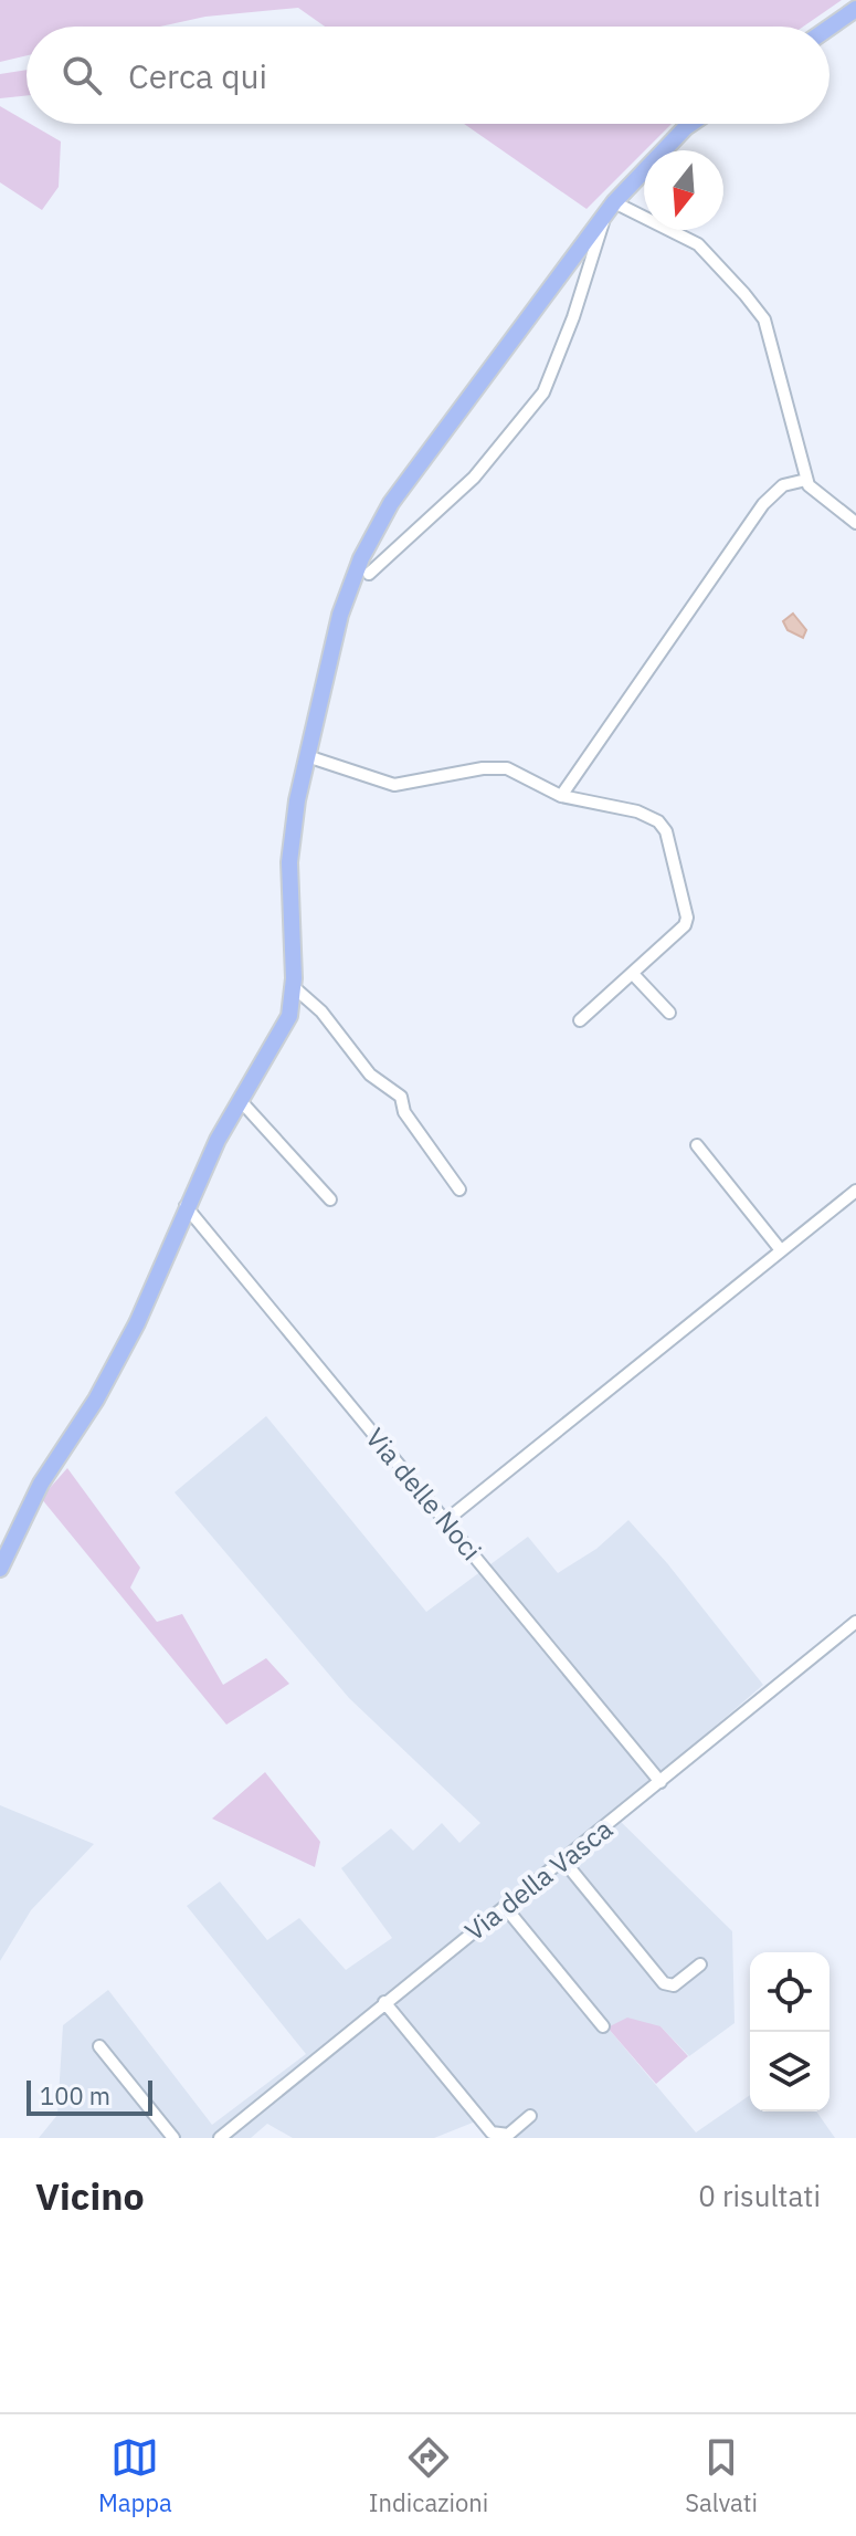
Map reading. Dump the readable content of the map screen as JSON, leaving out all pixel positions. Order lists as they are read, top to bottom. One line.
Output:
{"streets":{"street":["Via delle Noci","Via della Vasca"]},"crossings":[["Via delle Noci","Via della Vasca"]],"scale_bar":"100 m","north":"bottom","page":{"search":"Cerca qui","scale":"100 m","heading":["Vicino","0 risultati"],"nav":["Mappa","Indicazioni","Salvati"]}}
